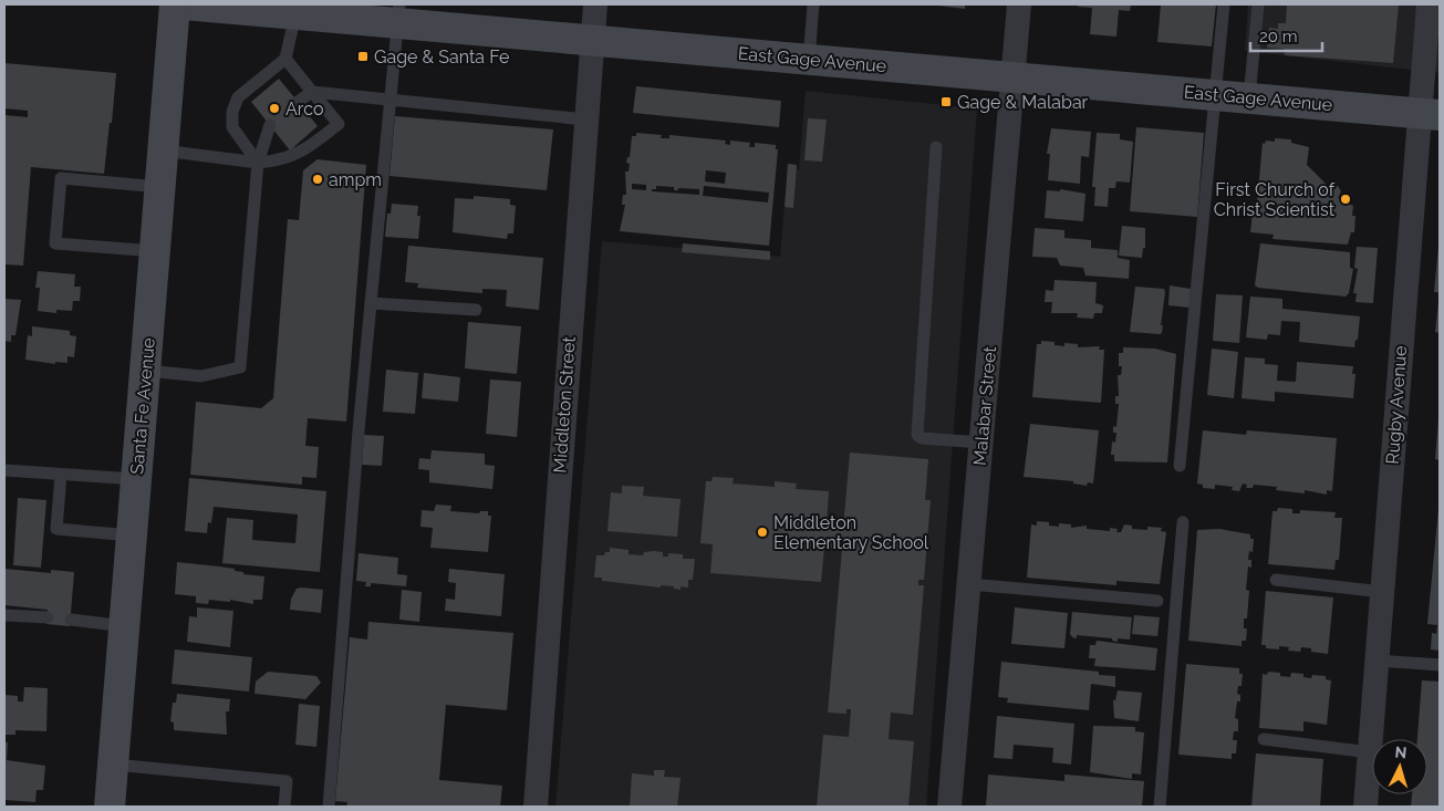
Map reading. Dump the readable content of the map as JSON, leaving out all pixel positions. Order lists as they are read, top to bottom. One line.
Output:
{"streets":{"main road":["East Gage Avenue","Santa Fe Avenue"],"street":["Middleton Street","Rugby Avenue","Malabar Street"]},"crossings":[["East Gage Avenue","Middleton Street"],["East Gage Avenue","Rugby Avenue"],["East Gage Avenue","Malabar Street"]],"places":{"transit":["Gage & Santa Fe","Gage & Malabar"],"other":["Arco","ampm","First Church of Christ Scientist","Middleton Elementary School"]},"scale_bar":"20 m","north":"top"}
